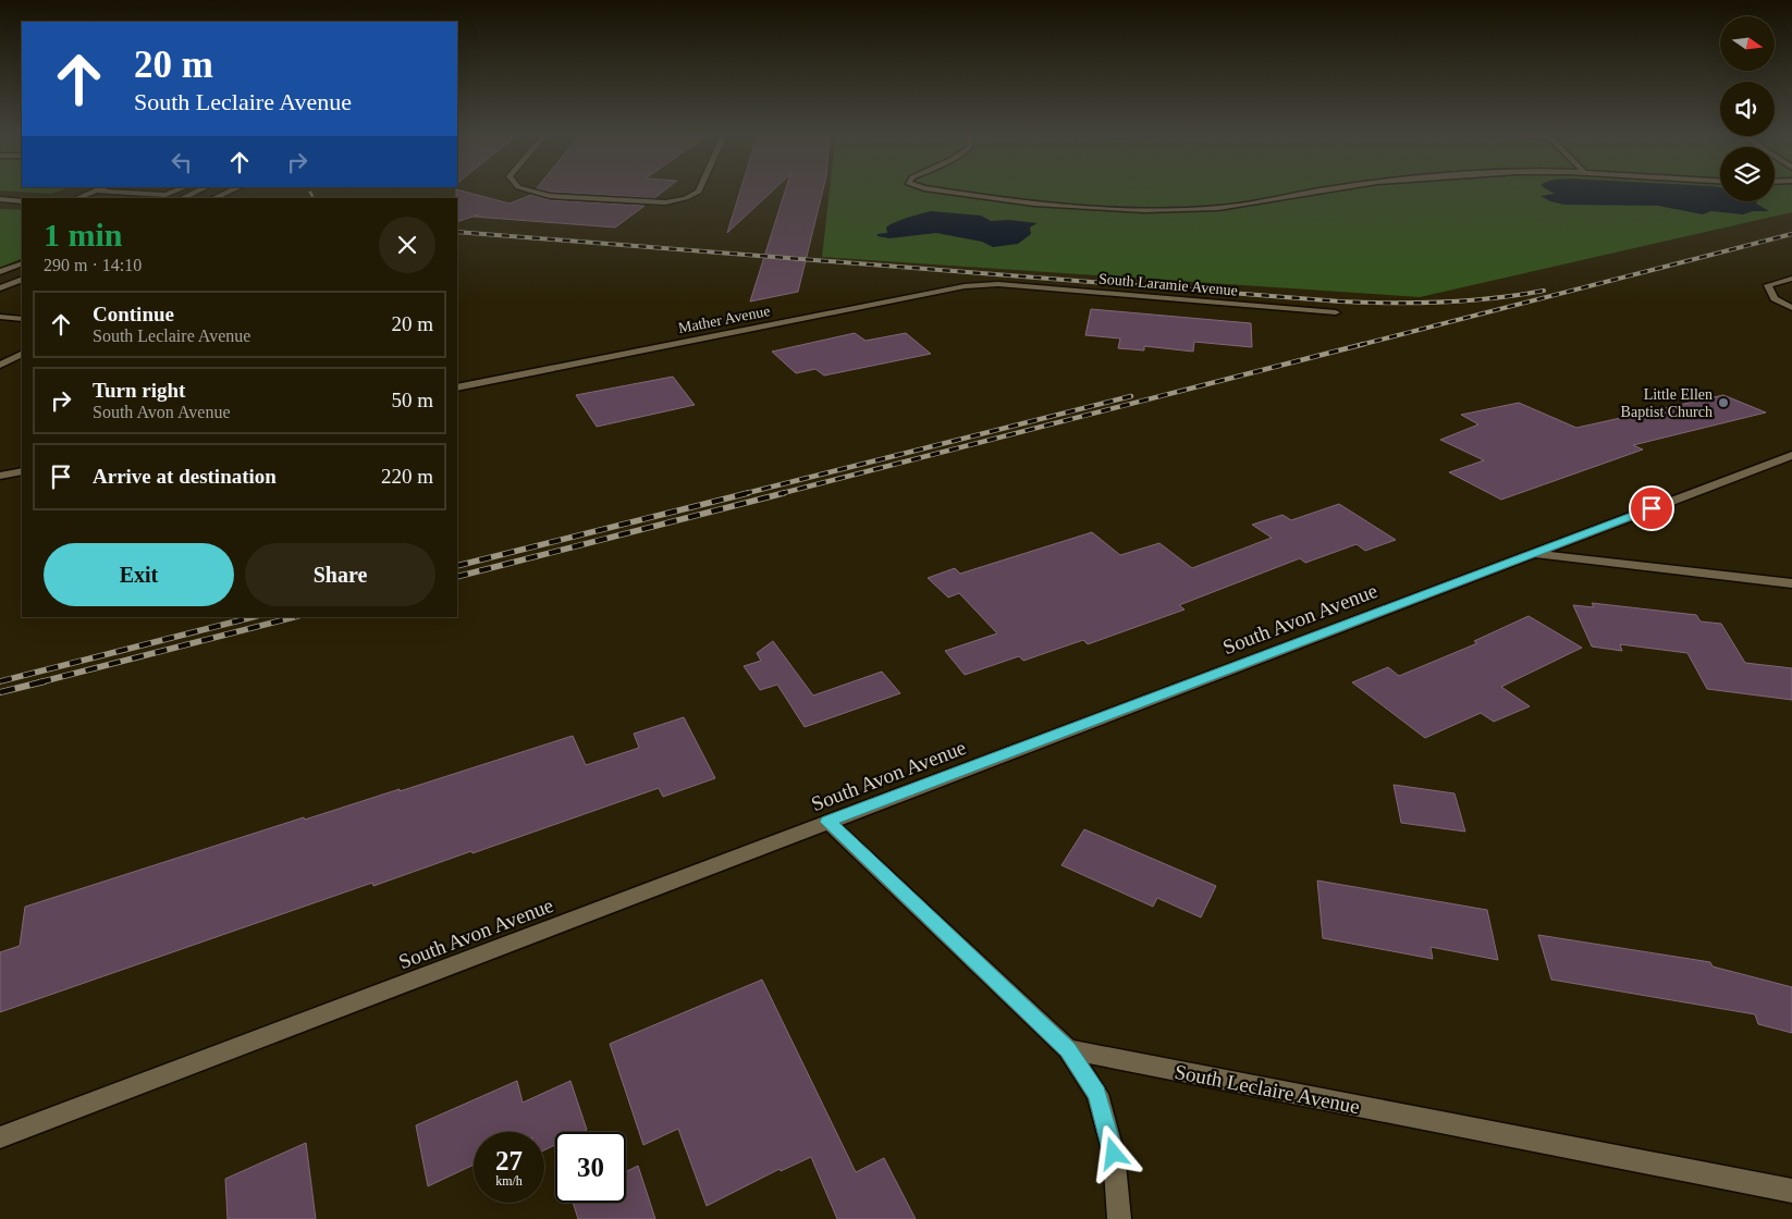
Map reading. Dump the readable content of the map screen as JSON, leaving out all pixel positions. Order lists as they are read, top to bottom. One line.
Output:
{"streets":{"street":["South Laramie Avenue","Mather Avenue","South Avon Avenue","South Leclaire Avenue"]},"crossings":[["South Laramie Avenue","Mather Avenue"]],"places":["Little Ellen Baptist Church"],"north":"right","page":{"turn":["20 m","South Leclaire Avenue"],"heading":["1 min","290 m · 14:10"],"list":[{"name":"Continue","note":"South Leclaire Avenue","value":"20 m"},{"name":"Turn right","note":"South Avon Avenue","value":"50 m"},{"name":"Arrive at destination","value":"220 m"}],"buttons":["Exit","Share"],"speed":"27 km/h","limit":"30"}}
